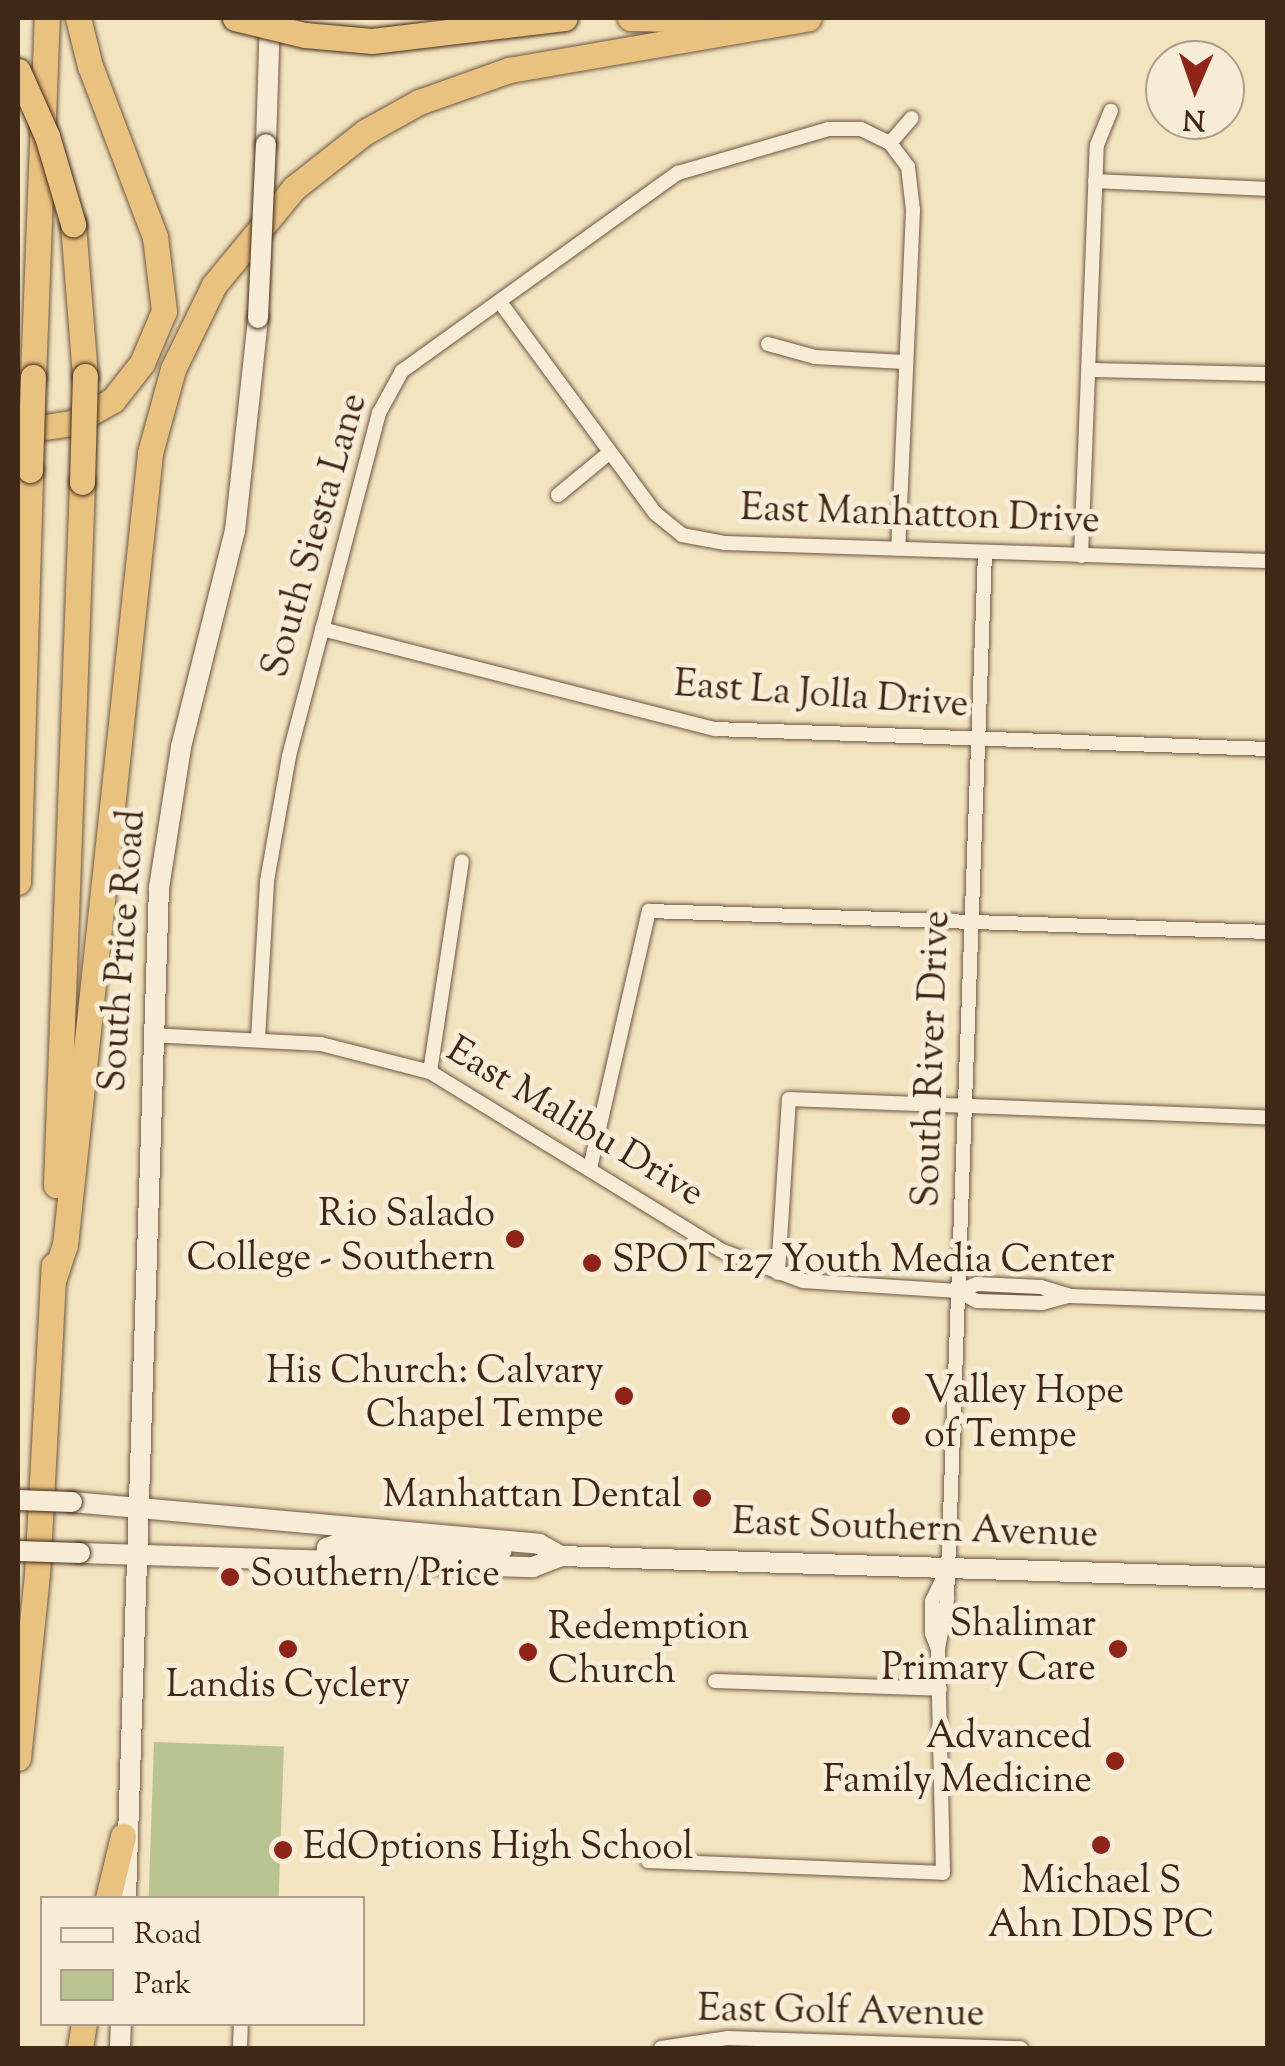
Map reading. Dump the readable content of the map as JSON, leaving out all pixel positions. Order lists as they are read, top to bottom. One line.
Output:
{"streets":{"main road":["South Price Road","East Southern Avenue"],"street":["East Manhatton Drive","South Siesta Lane","East La Jolla Drive","South River Drive","East Malibu Drive","East Golf Avenue"]},"crossings":[["East Manhatton Drive","South Siesta Lane"],["East Manhatton Drive","South River Drive"],["South Siesta Lane","East La Jolla Drive"],["South Siesta Lane","East Malibu Drive"],["East La Jolla Drive","South River Drive"],["South Price Road","East Malibu Drive"],["South Price Road","East Southern Avenue"],["South River Drive","East Malibu Drive"],["South River Drive","East Southern Avenue"]],"places":["Rio Salado College - Southern","SPOT 127 Youth Media Center","His Church: Calvary Chapel Tempe","Valley Hope of Tempe","Manhattan Dental","Southern/Price","Landis Cyclery","Shalimar Primary Care","Redemption Church","Advanced Family Medicine","Michael S Ahn DDS PC","EdOptions High School"],"legend":["Road","Park"],"north":"bottom"}
